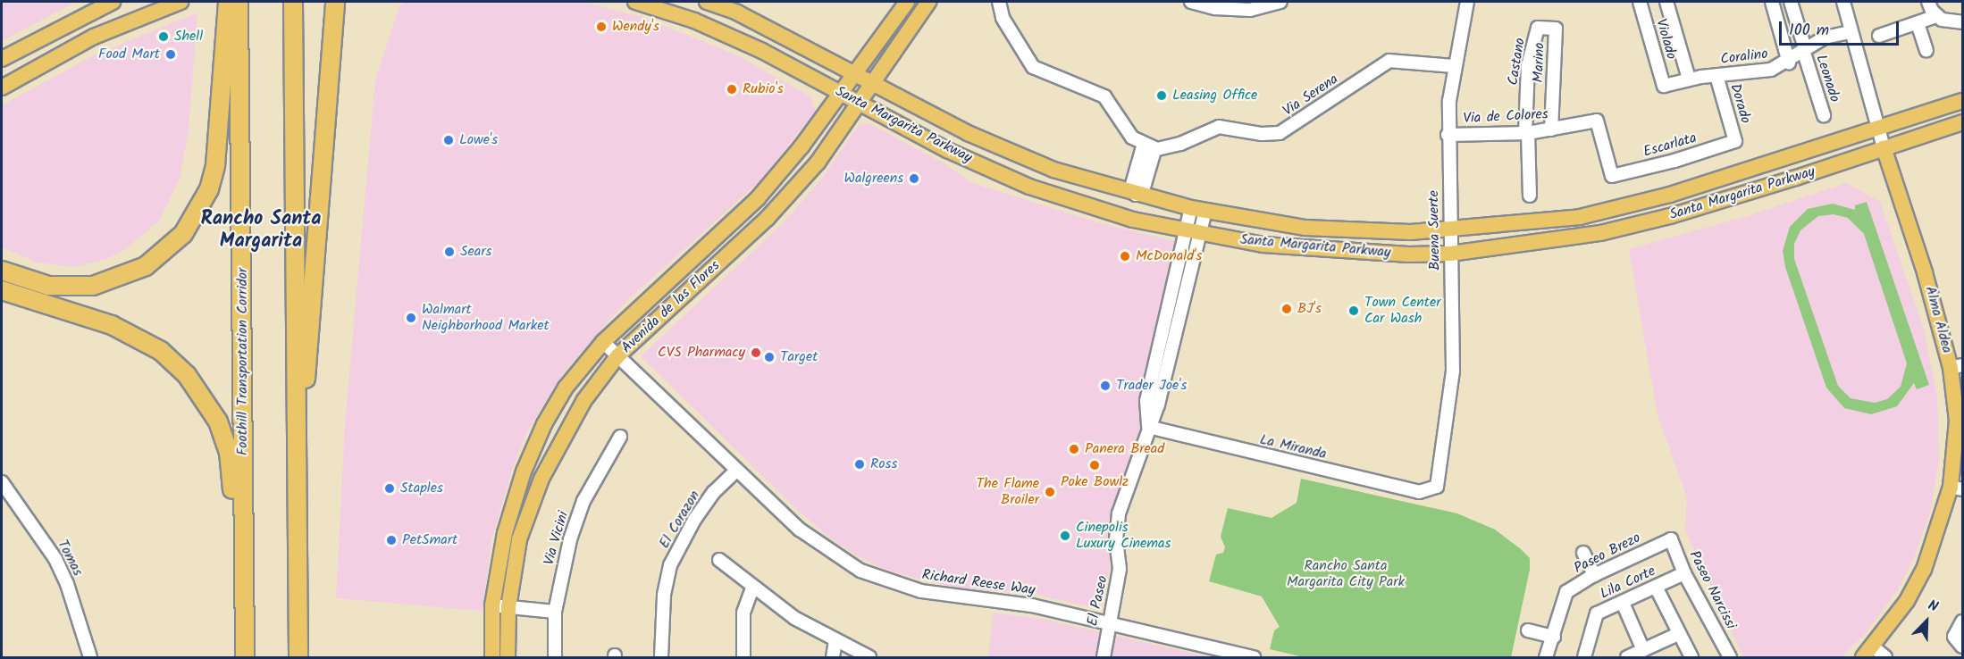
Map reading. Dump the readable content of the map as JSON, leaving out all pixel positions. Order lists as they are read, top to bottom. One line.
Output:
{"streets":{"highway":["Foothill Transportation Corridor"],"main road":["Santa Margarita Parkway","Avenida de las Flores","Alma Aldea"],"street":["Violado","Coralino","Castano","Marino","Leonado","Via Serena","Dorado","Via de Colores","Escarlata","Buena Suerte","La Miranda","El Corazon","Via Vicini","Paseo Brezo","Tomas","Richard Reese Way","Lila Corte","Paseo Narcissi","El Paseo"]},"crossings":[["Violado","Coralino"],["Coralino","Leonado"],["Coralino","Dorado"],["Coralino","Alma Aldea"],["Castano","Marino"],["Castano","Via de Colores"],["Marino","Via de Colores"],["Via Serena","Buena Suerte"],["Dorado","Escarlata"],["Via de Colores","Escarlata"],["Via de Colores","Buena Suerte"],["Santa Margarita Parkway","Buena Suerte"],["Santa Margarita Parkway","Avenida de las Flores"],["Santa Margarita Parkway","Alma Aldea"],["Santa Margarita Parkway","El Paseo"],["Buena Suerte","La Miranda"],["Avenida de las Flores","Richard Reese Way"],["La Miranda","El Paseo"],["El Corazon","Richard Reese Way"],["Paseo Brezo","Paseo Narcissi"],["Richard Reese Way","El Paseo"],["Lila Corte","Paseo Narcissi"]],"districts":["Rancho Santa Margarita"],"parks":["Rancho Santa Margarita City Park"],"places":["Wendy's","Shell","Food Mart","Rubio's","Leasing Office","Lowe's","Walgreens","Sears","McDonald's","BJ's","Town Center Car Wash","Walmart Neighborhood Market","CVS Pharmacy","Target","Trader Joe's","Panera Bread","Ross","Poke Bowlz","Staples","The Flame Broiler","Cinepolis Luxury Cinemas","PetSmart"],"scale_bar":"100 m","north":"top right"}
